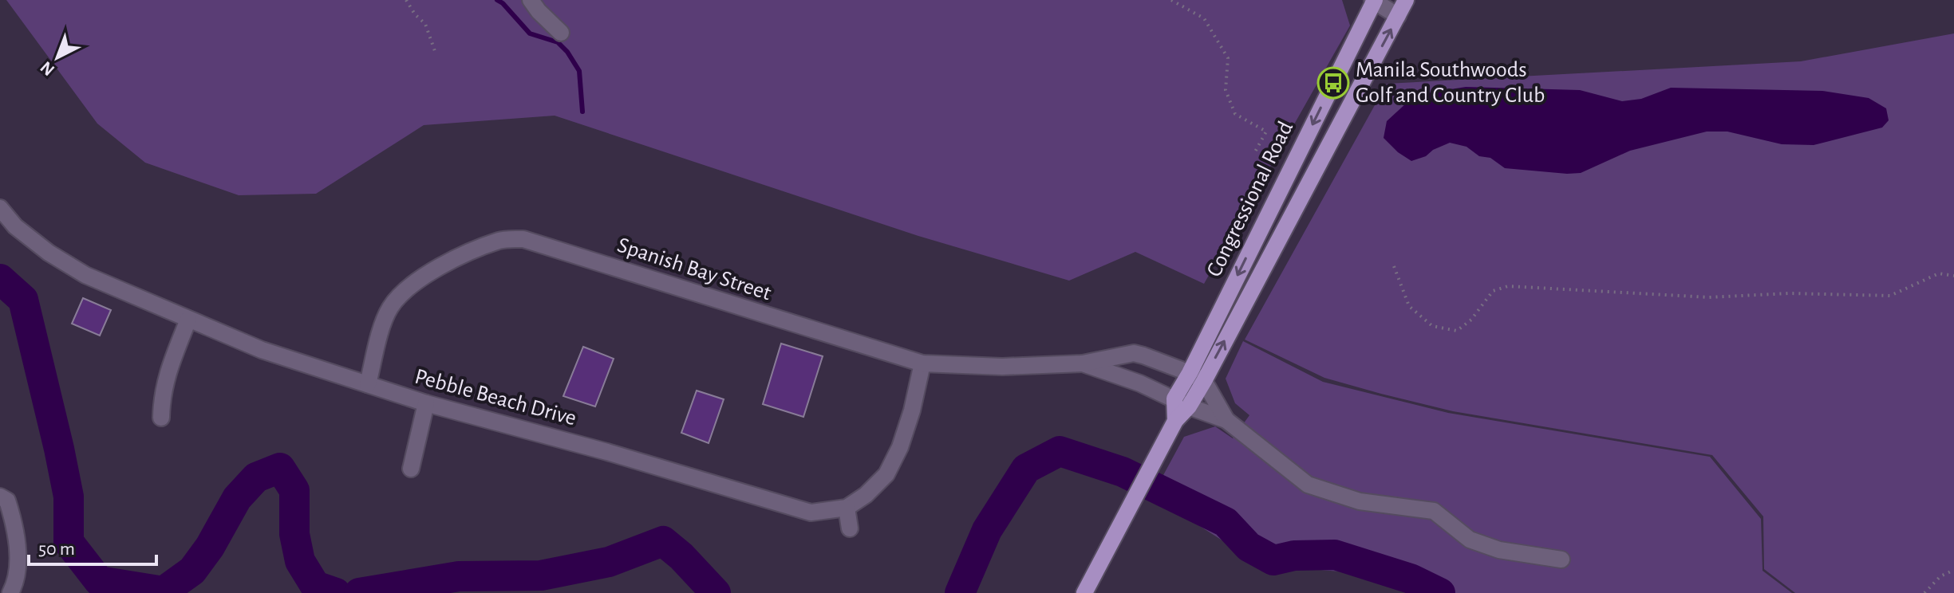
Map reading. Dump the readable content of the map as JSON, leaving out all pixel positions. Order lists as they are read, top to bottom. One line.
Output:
{"streets":{"main road":["Congressional Road"],"street":["Spanish Bay Street","Pebble Beach Drive"]},"crossings":[["Congressional Road","Spanish Bay Street"],["Spanish Bay Street","Pebble Beach Drive"]],"places":{"bus stop":["Manila Southwoods Golf and Country Club"]},"scale_bar":"50 m","north":"bottom left"}
